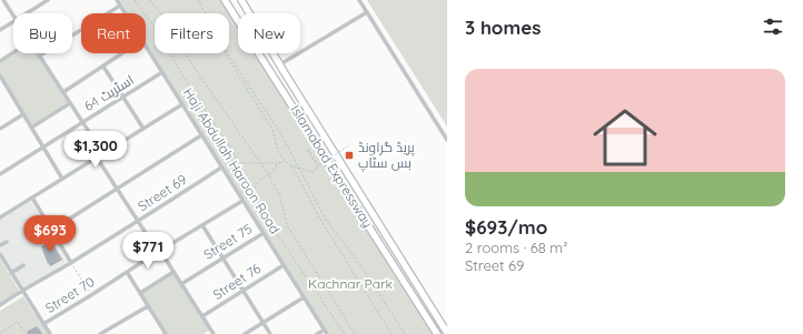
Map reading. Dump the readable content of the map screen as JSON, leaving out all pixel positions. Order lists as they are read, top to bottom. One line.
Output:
{"streets":{"highway":["Islamabad Expressway"],"street":["اسٹریٹ 64","Haji Abdullah Haroon Road","Street 69","Street 75","Street 76","Street 70"]},"crossings":[["اسٹریٹ 64","Haji Abdullah Haroon Road"],["Haji Abdullah Haroon Road","Street 69"],["Haji Abdullah Haroon Road","Street 75"],["Haji Abdullah Haroon Road","Street 76"],["Haji Abdullah Haroon Road","Street 70"]],"parks":["Kachnar Park"],"places":{"transit":["پریڈ گراونڈ بس سٹاپ"]},"page":{"heading":"3 homes","chip":["Buy","Rent","Filters","New"],"list":[{"name":"$693/mo","note":"2 rooms · 68 m² · Street 69"}],"price":["$1,300","$693","$771"]}}
